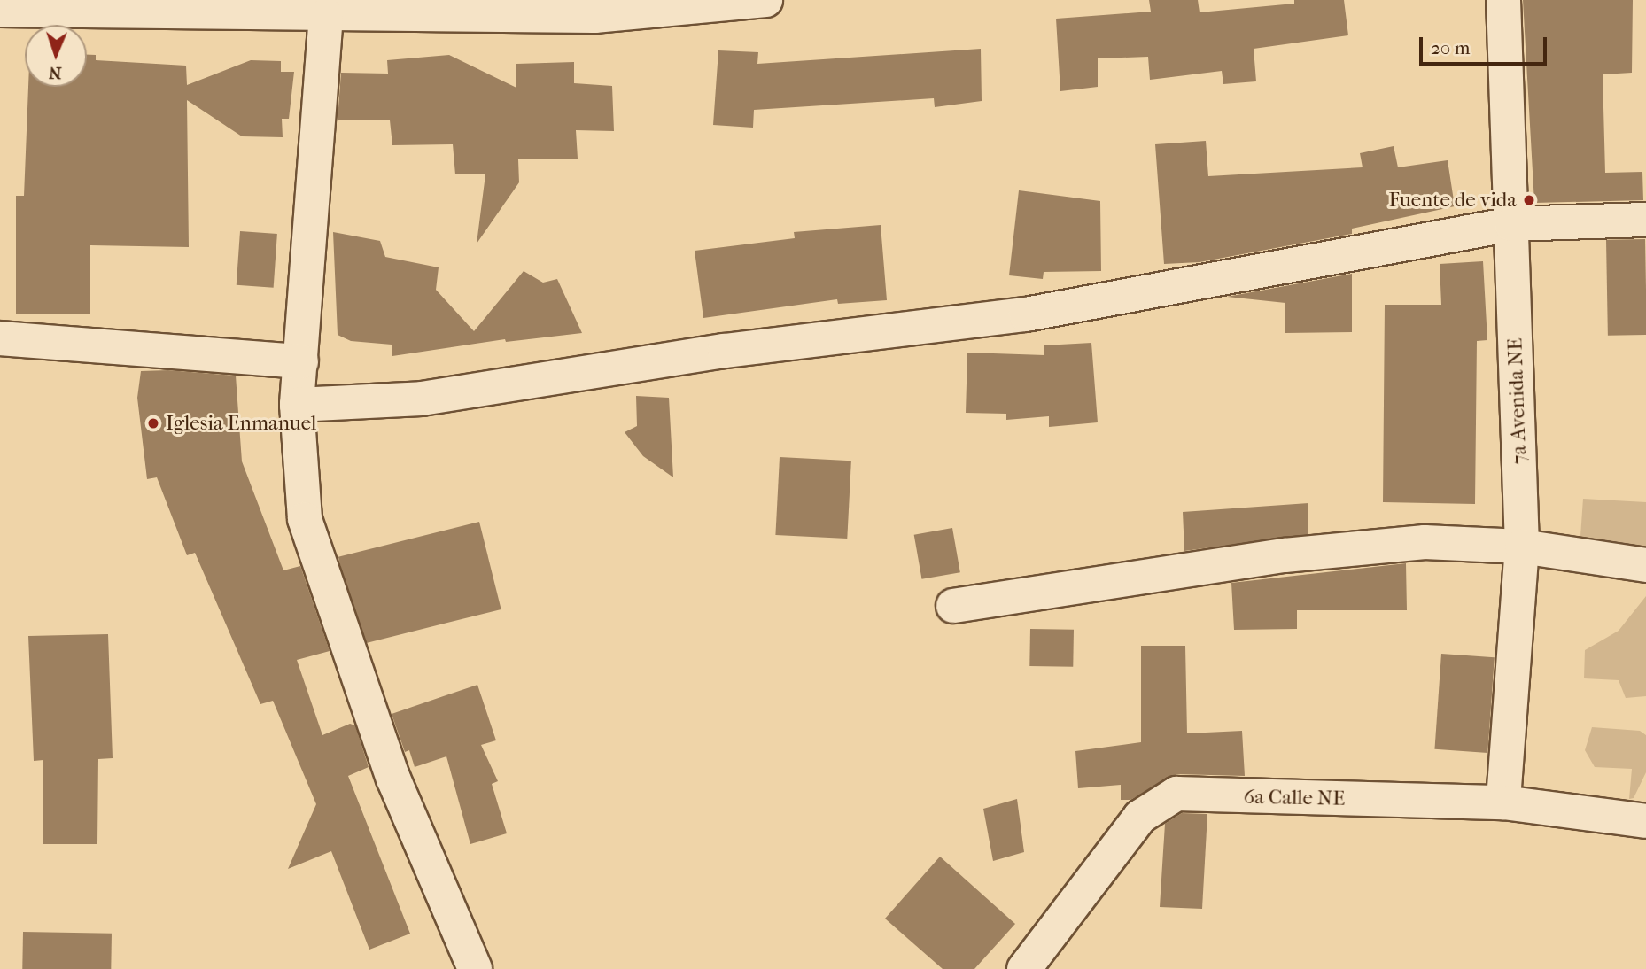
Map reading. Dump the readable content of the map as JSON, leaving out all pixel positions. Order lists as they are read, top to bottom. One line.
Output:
{"streets":{"street":["7a Avenida NE","6a Calle NE"]},"crossings":[["7a Avenida NE","6a Calle NE"]],"places":["Fuente de vida","Iglesia Enmanuel"],"scale_bar":"20 m","north":"bottom"}
